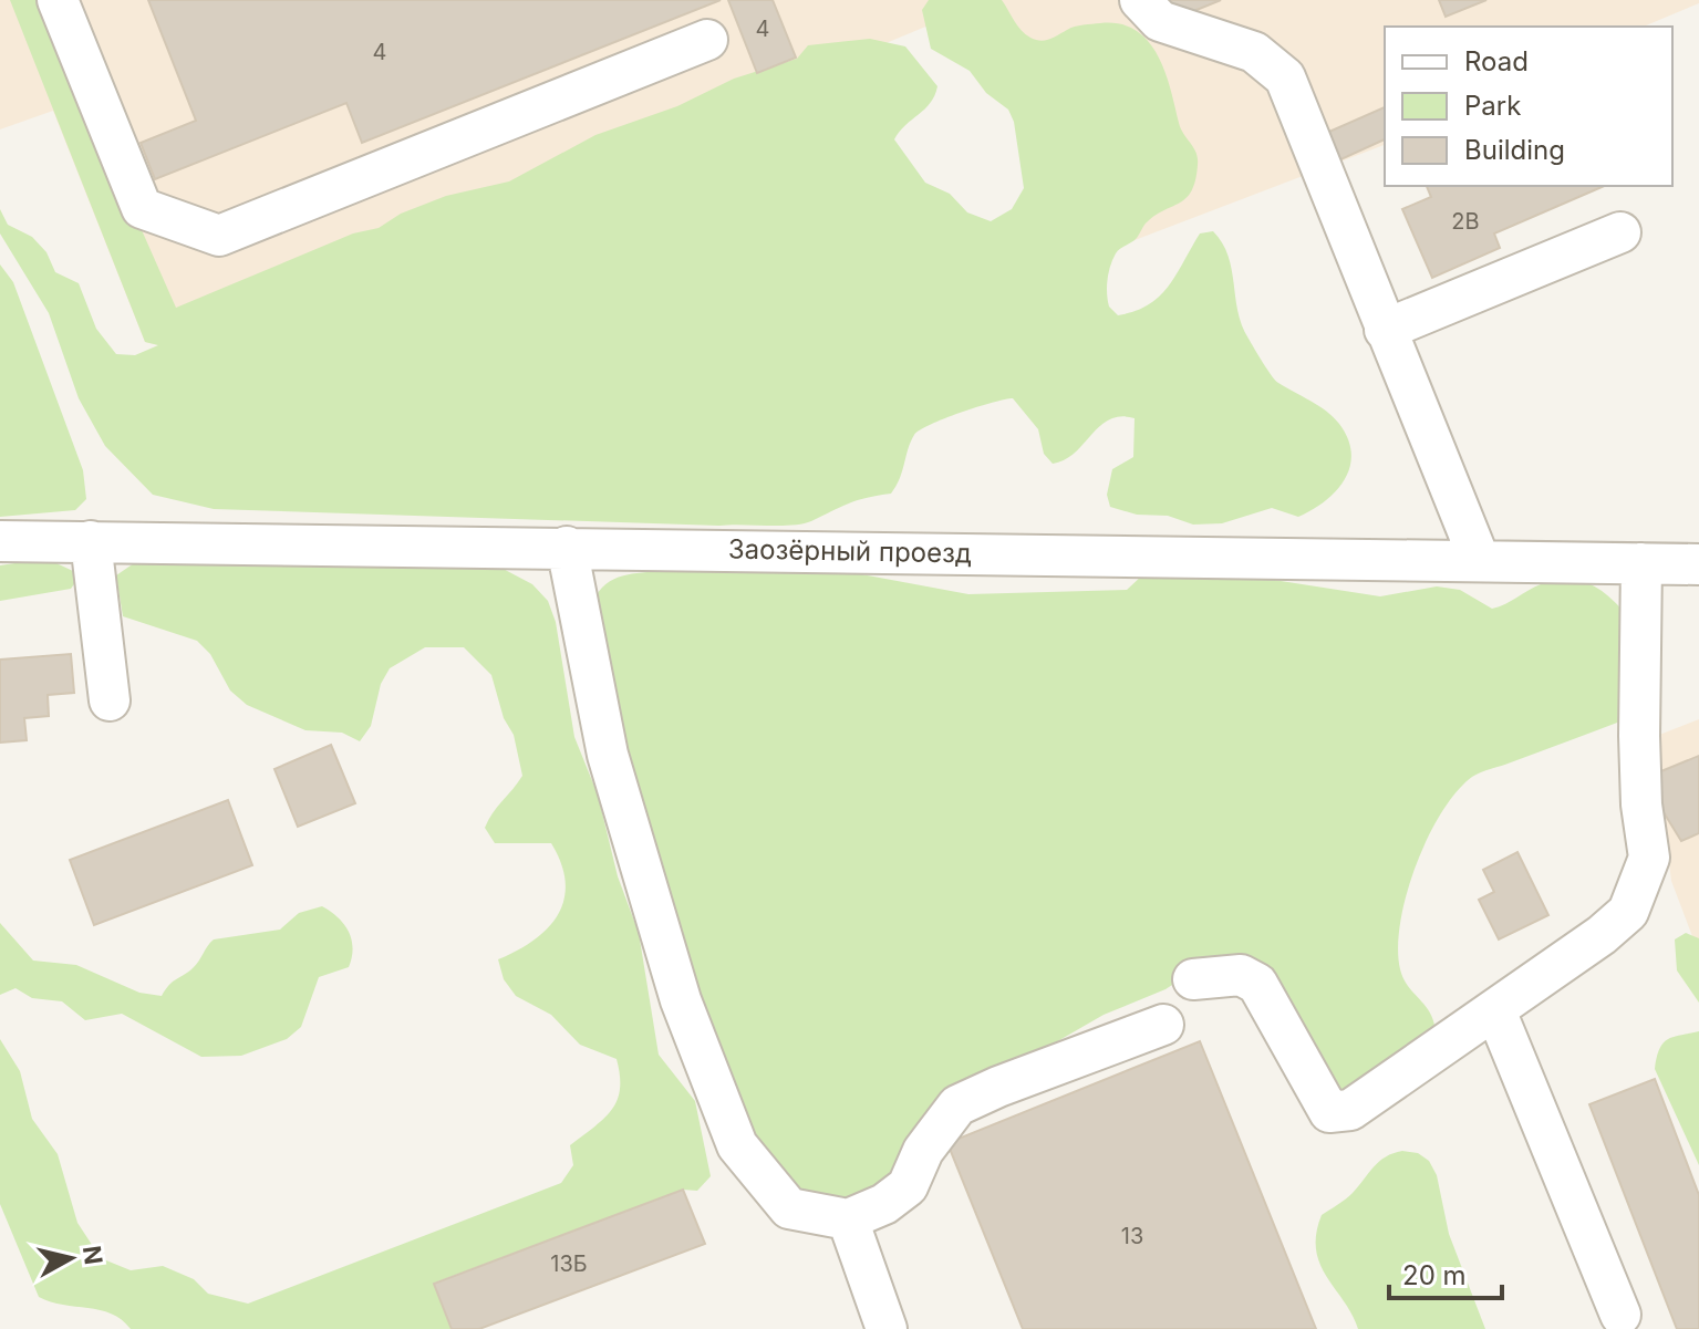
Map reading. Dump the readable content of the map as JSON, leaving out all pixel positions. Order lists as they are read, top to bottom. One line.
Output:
{"streets":{"street":["Заозёрный проезд"]},"house_numbers":["4","4","2В","13","13Б"],"legend":["Road","Park","Building"],"scale_bar":"20 m","north":"right"}
